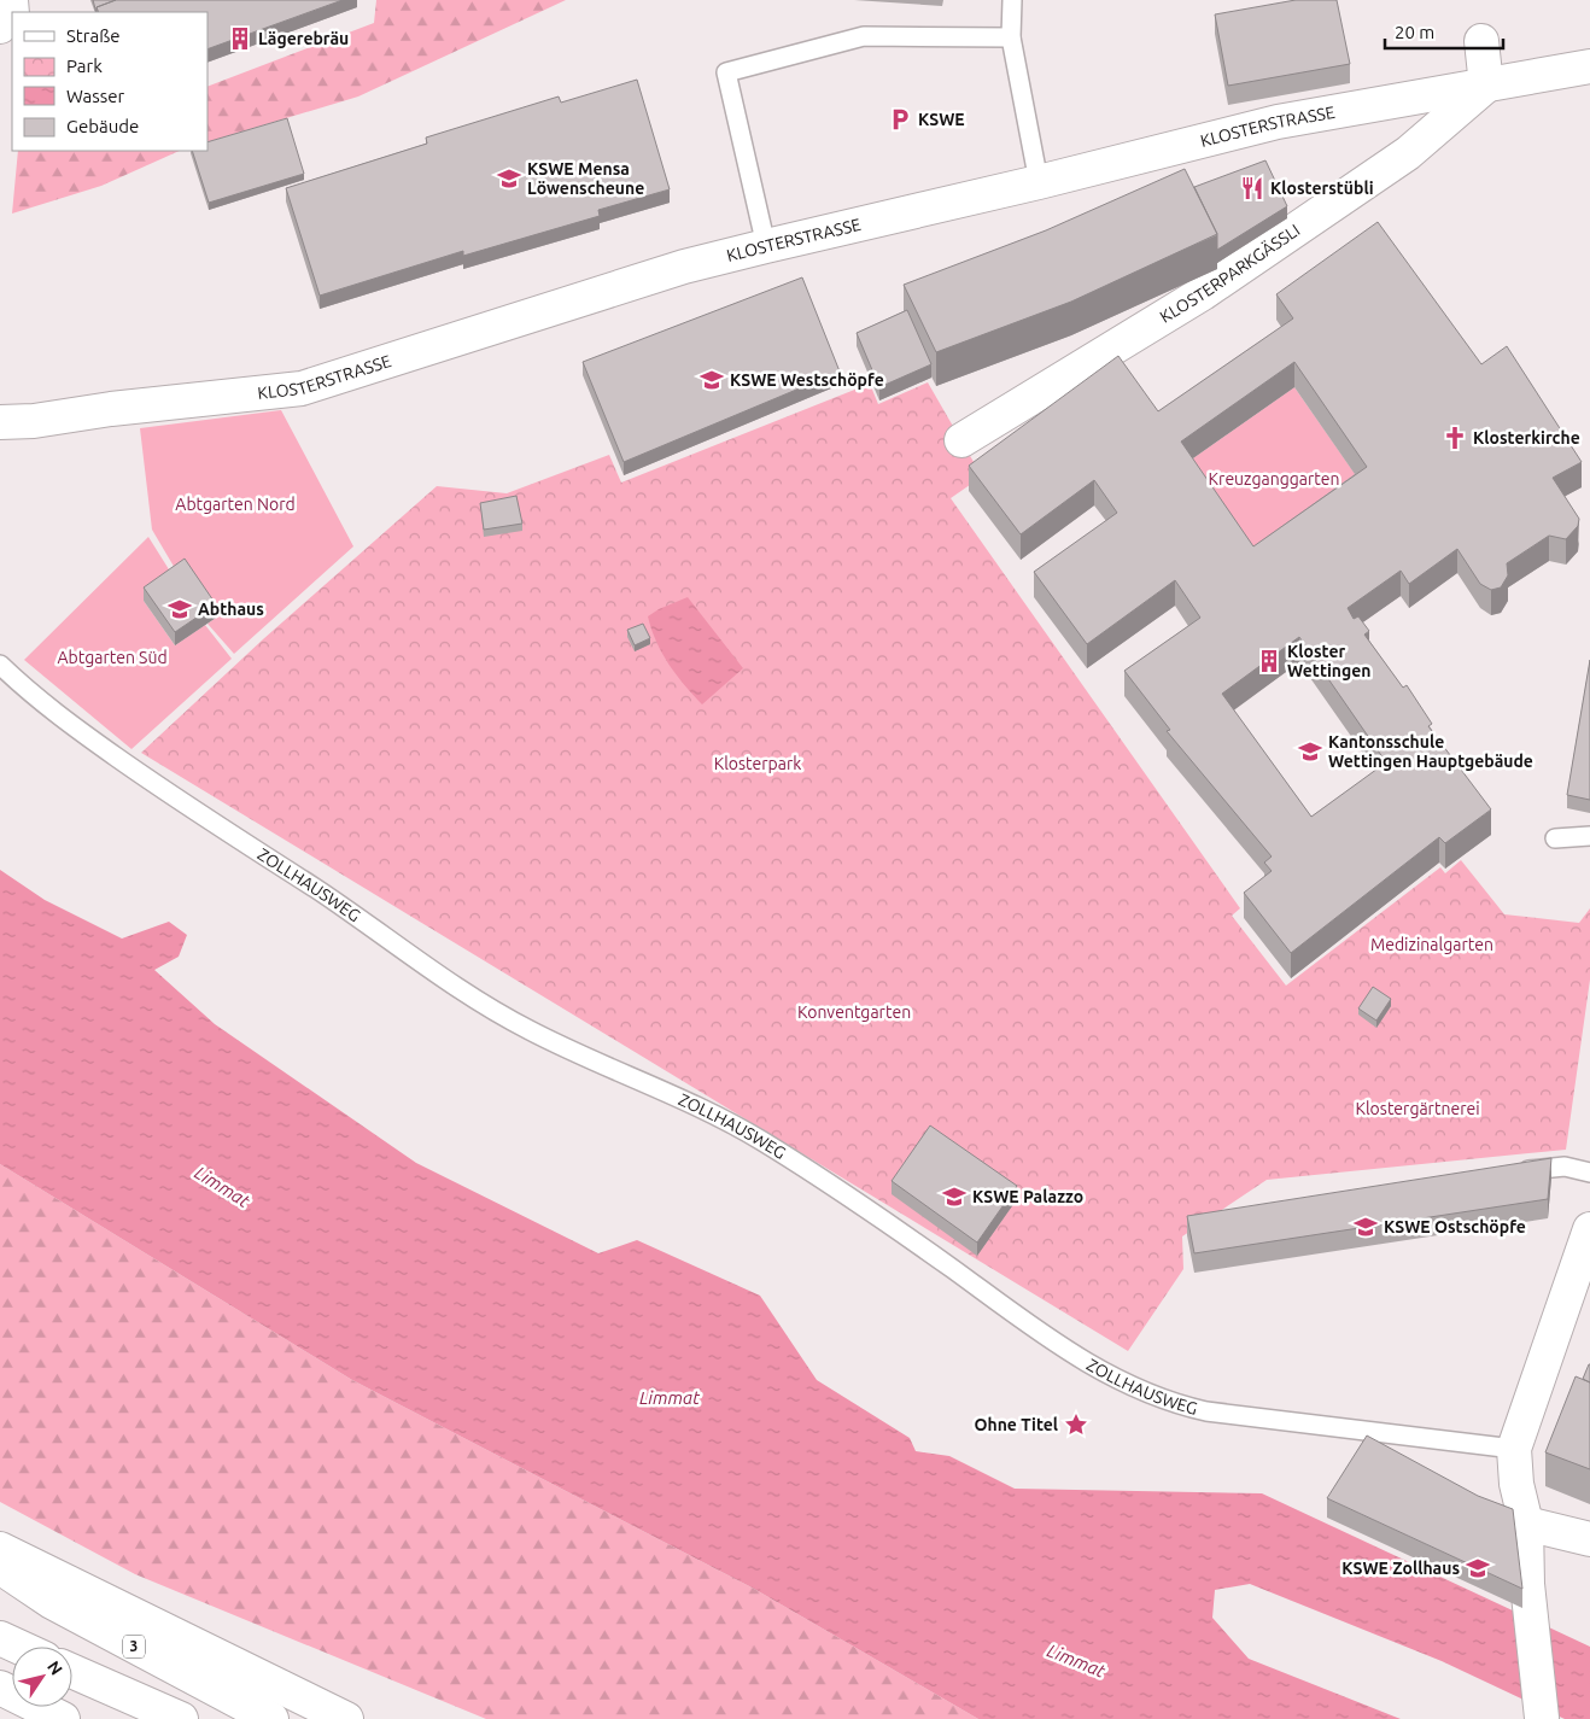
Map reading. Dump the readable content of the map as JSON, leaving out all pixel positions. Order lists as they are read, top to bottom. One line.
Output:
{"streets":{"main road":["KLOSTERSTRASSE","KLOSTERPARKGÄSSLI","3"],"lane":["ZOLLHAUSWEG"]},"crossings":[["KLOSTERSTRASSE","KLOSTERPARKGÄSSLI"]],"water":["Limmat"],"parks":["Kreuzganggarten","Abtgarten Nord","Abtgarten Süd","Klosterpark","Medizinalgarten","Konventgarten","Klostergärtnerei"],"places":{"building":["Lägerebräu","Kloster Wettingen"],"parking":["KSWE"],"school or university":["KSWE Mensa Löwenscheune","KSWE Westschöpfe","Abthaus","Kantonsschule Wettingen Hauptgebäude","KSWE Palazzo","KSWE Ostschöpfe","KSWE Zollhaus"],"restaurant":["Klosterstübli"],"church":["Klosterkirche"],"place":["Ohne Titel"]},"legend":["Straße","Park","Wasser","Gebäude"],"scale_bar":"20 m","north":"top right"}
